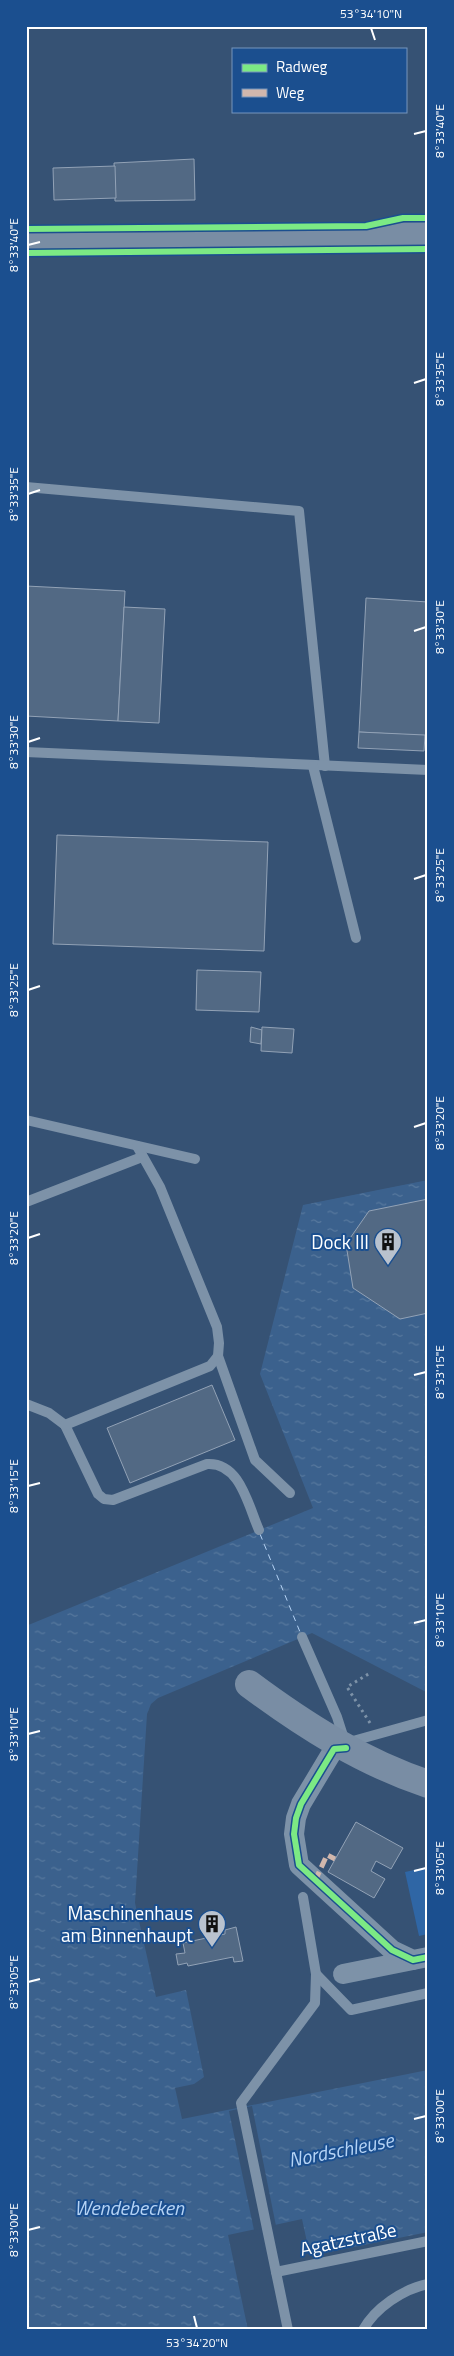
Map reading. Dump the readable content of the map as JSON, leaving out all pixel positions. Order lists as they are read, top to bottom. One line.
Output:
{"streets":{"lane":["Agatzstraße"]},"water":["Nordschleuse","Wendebecken"],"places":{"building":["Dock III","Maschinenhaus am Binnenhaupt"]},"legend":["Radweg","Weg"],"coordinates":["53°34'10\"N","8°33'40\"E","8°33'35\"E","8°33'30\"E","8°33'25\"E","8°33'20\"E","8°33'15\"E","8°33'10\"E","8°33'05\"E","8°33'00\"E","53°34'20\"N"]}
